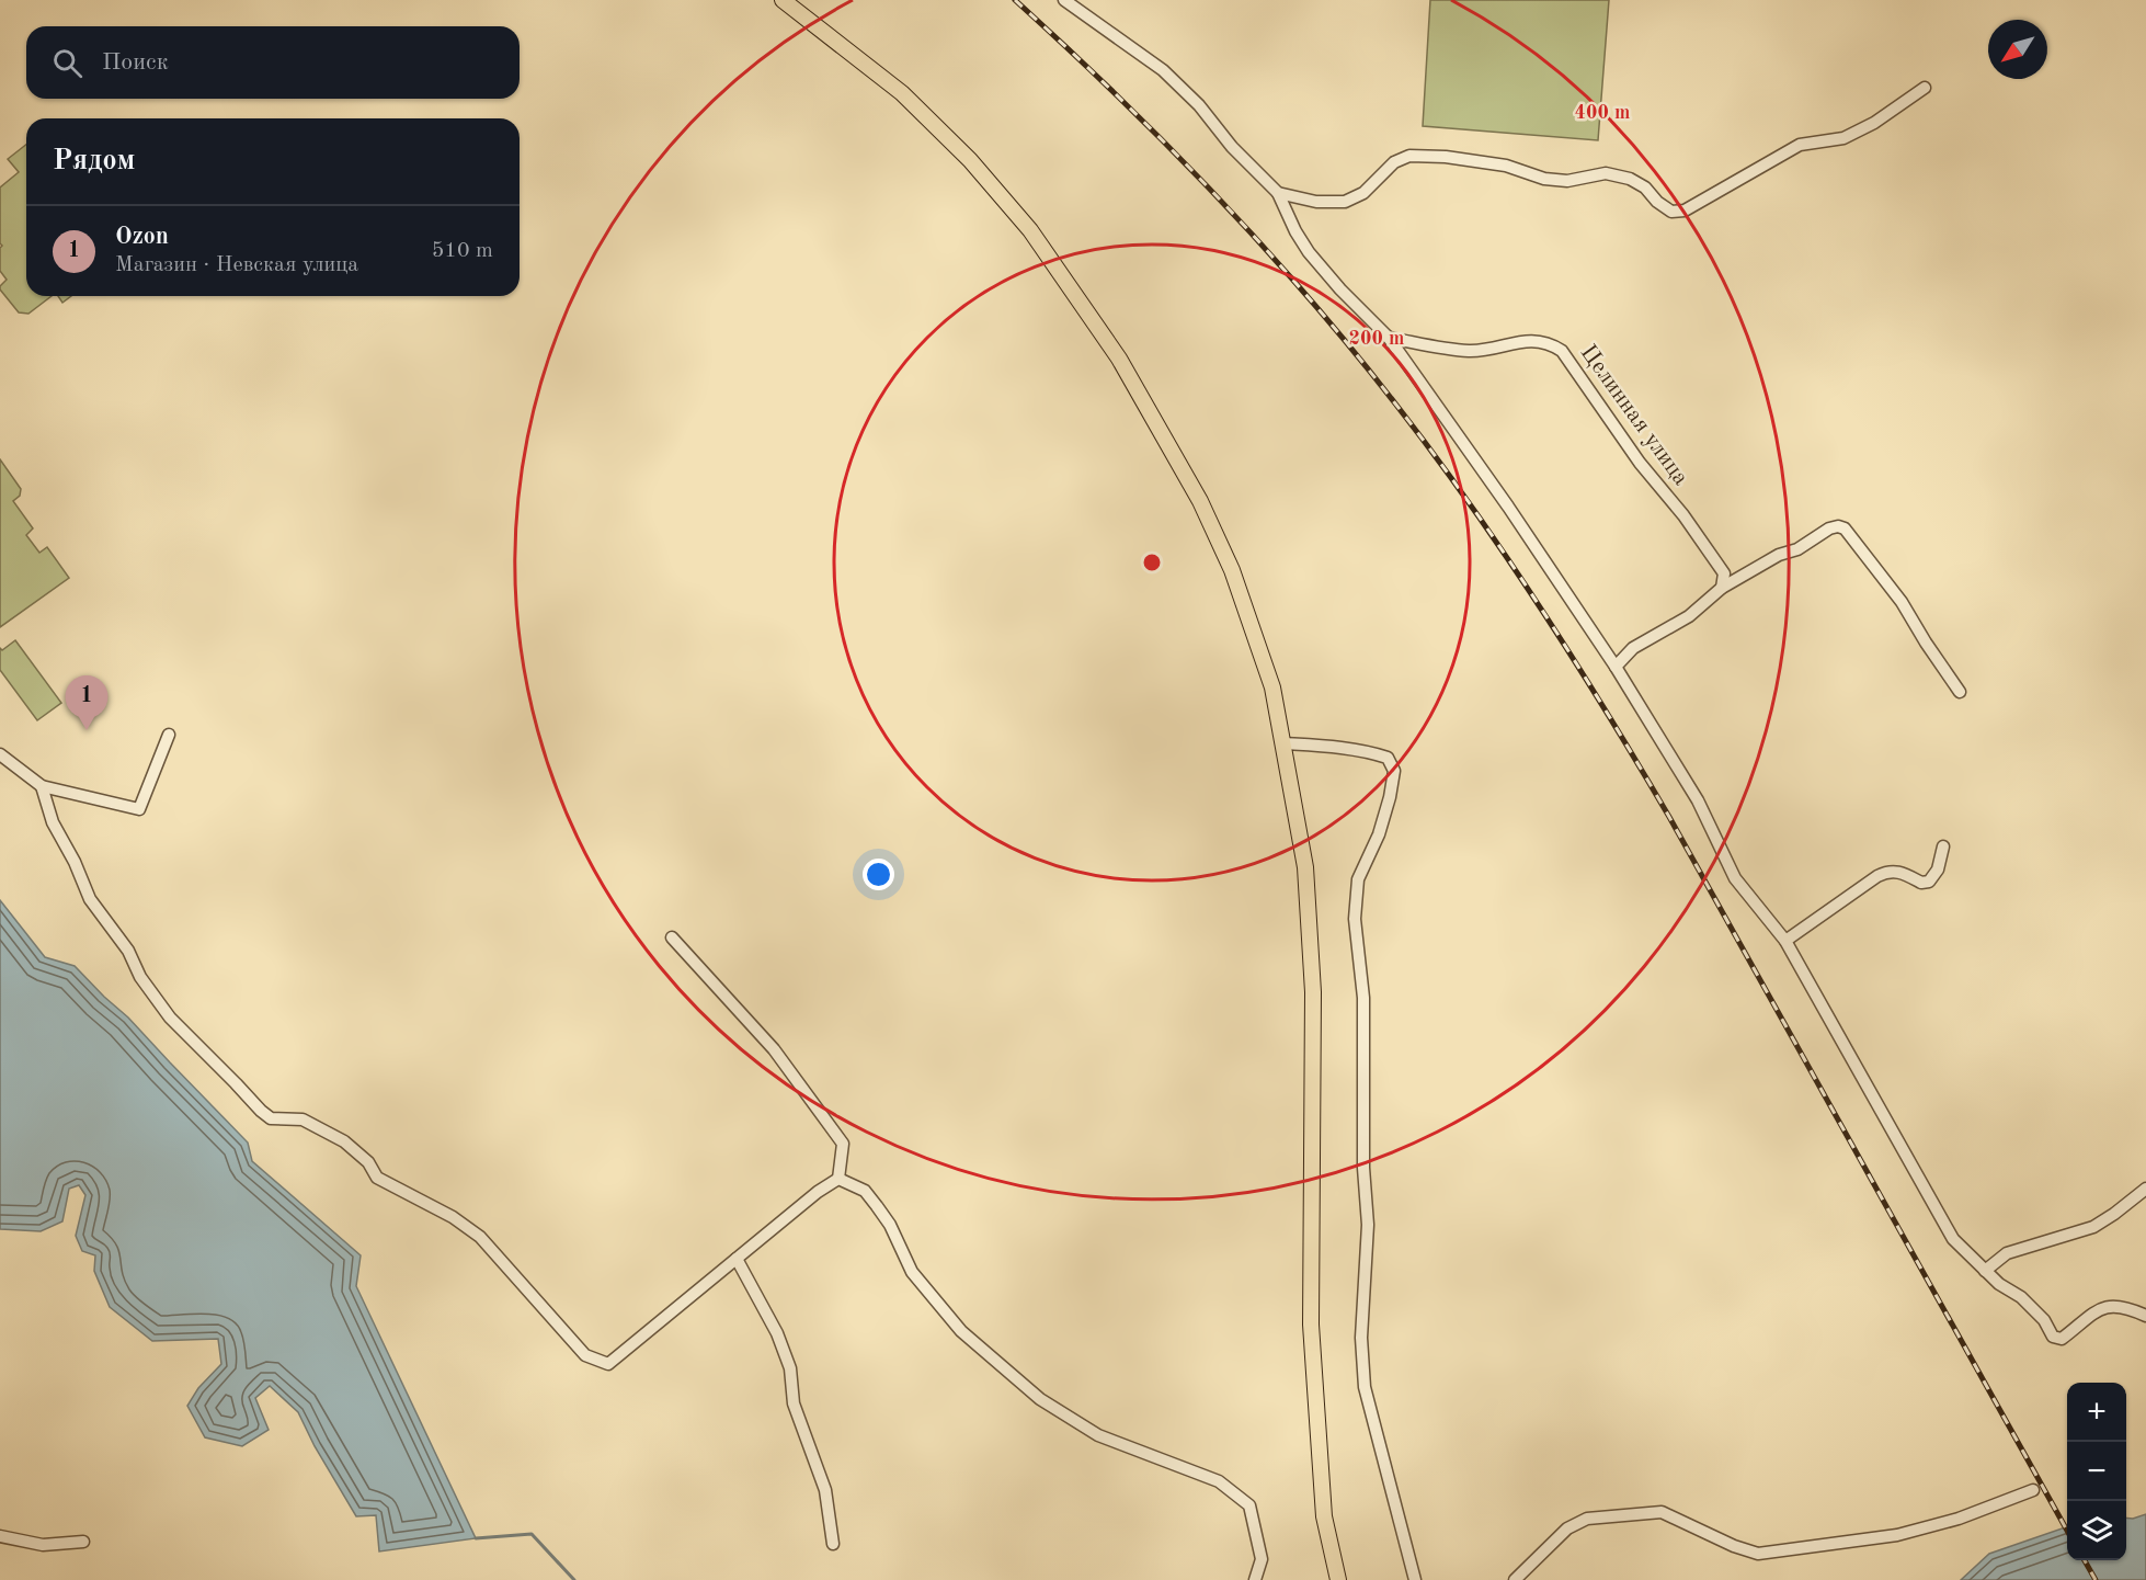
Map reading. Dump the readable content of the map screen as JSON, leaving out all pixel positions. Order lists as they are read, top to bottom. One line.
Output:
{"streets":{"street":["Целинная улица"]},"north":"bottom left","page":{"search":"Поиск","heading":"Рядом","list":[{"mark":"1","name":"Ozon","note":"Магазин · Невская улица","value":"510 m"}],"pins":"1","map_buttons":["+","−"]},"rings":["400 m","200 m"]}
